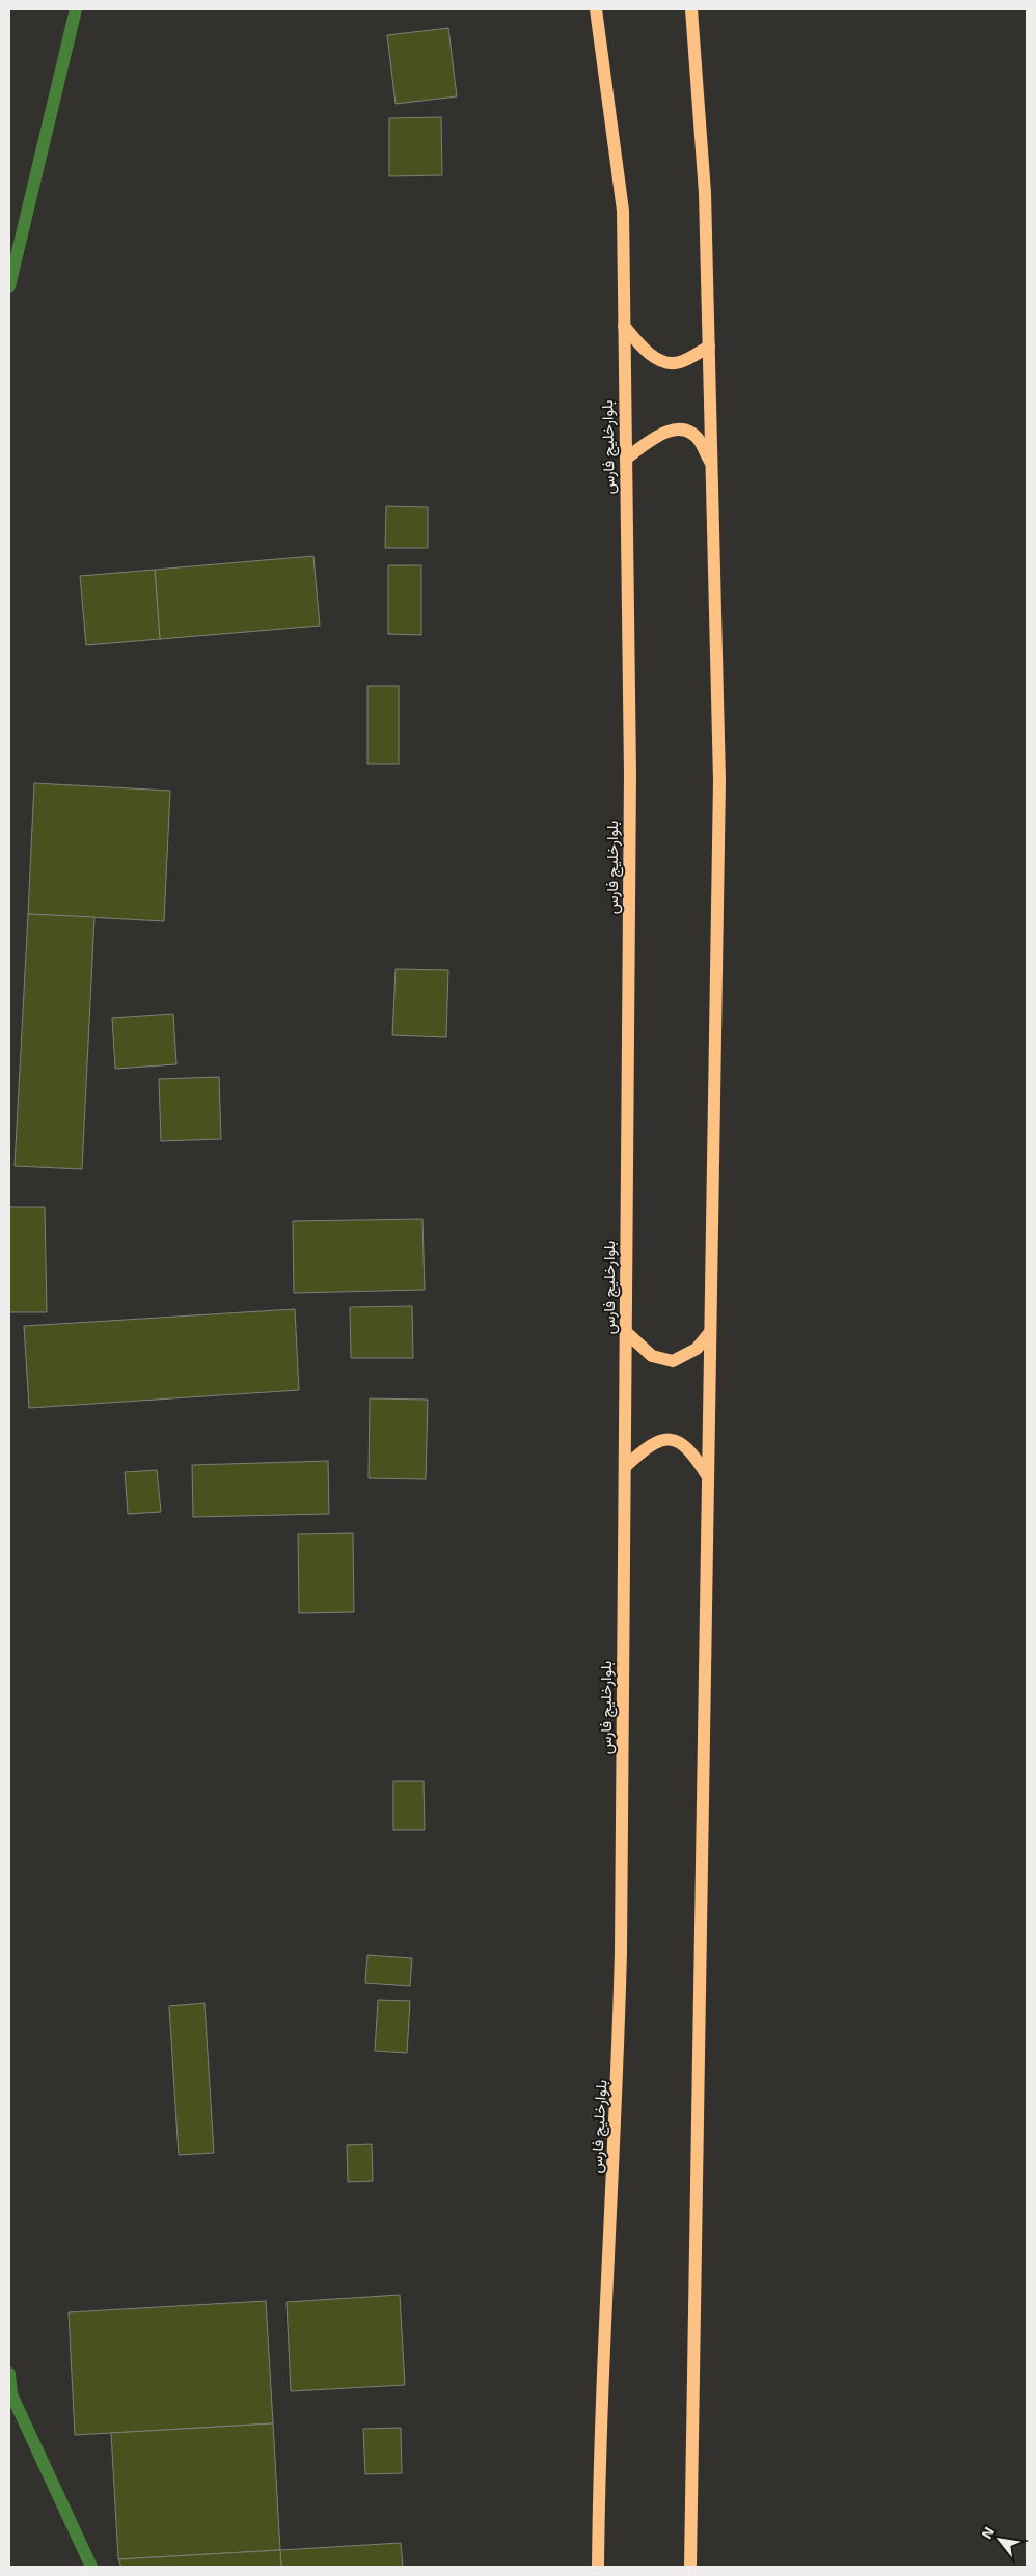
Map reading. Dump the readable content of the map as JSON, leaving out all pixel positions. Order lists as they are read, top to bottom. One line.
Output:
{"streets":{"main road":["بلوارخلیج فارس"]},"north":"top left"}
